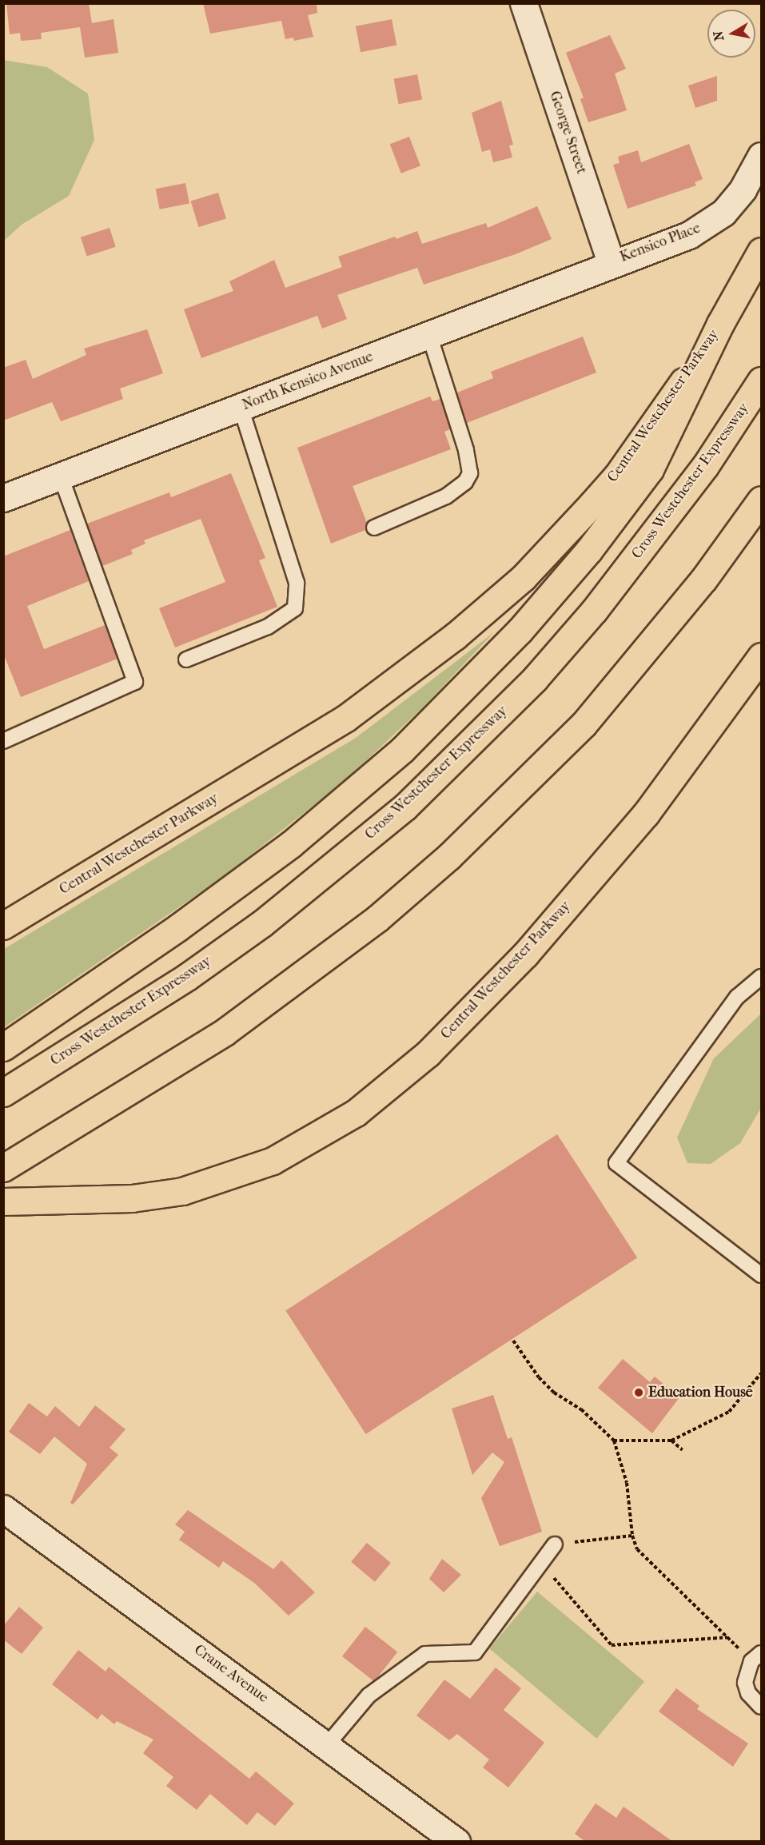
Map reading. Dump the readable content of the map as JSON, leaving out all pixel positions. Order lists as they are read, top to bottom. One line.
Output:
{"streets":{"main road":["Central Westchester Parkway","Cross Westchester Expressway"],"street":["George Street","Kensico Place","North Kensico Avenue","Crane Avenue"]},"crossings":[["George Street","Kensico Place"],["George Street","North Kensico Avenue"],["Kensico Place","North Kensico Avenue"]],"places":["Education House"],"north":"left"}
